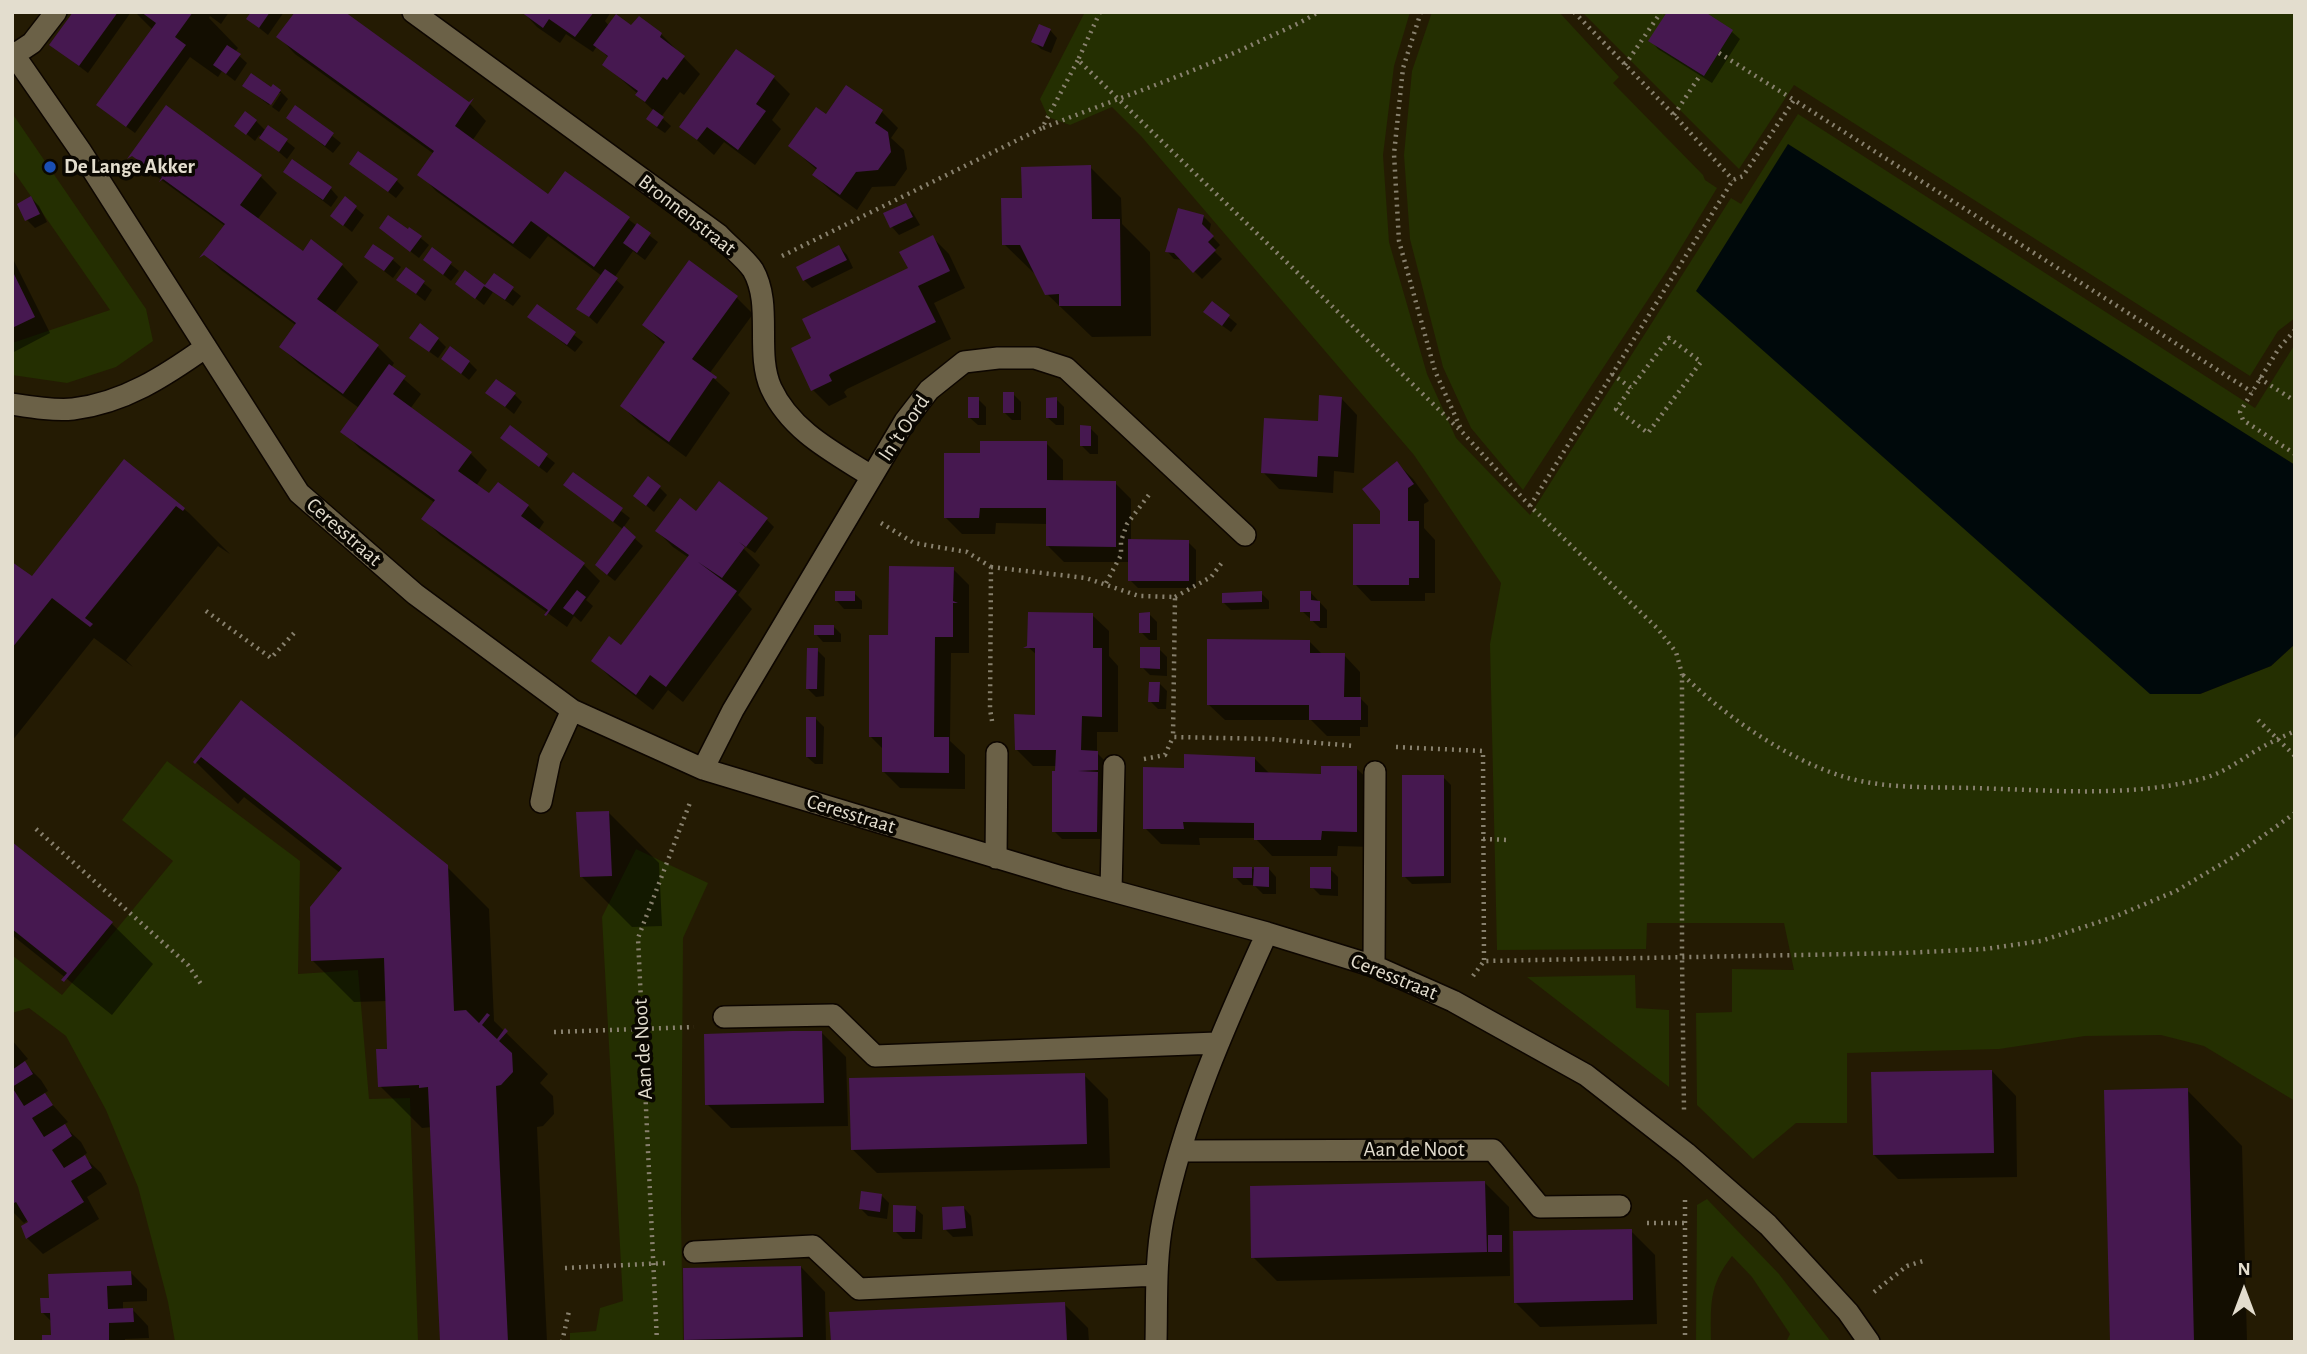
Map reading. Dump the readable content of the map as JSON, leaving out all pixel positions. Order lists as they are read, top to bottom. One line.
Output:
{"streets":{"street":["Bronnenstraat","In 't Oord","Ceresstraat","Aan de Noot"]},"crossings":[["Bronnenstraat","In 't Oord"],["In 't Oord","Ceresstraat"],["In 't Oord","Aan de Noot"],["Ceresstraat","Aan de Noot"]],"places":["De Lange Akker"],"north":"top"}
